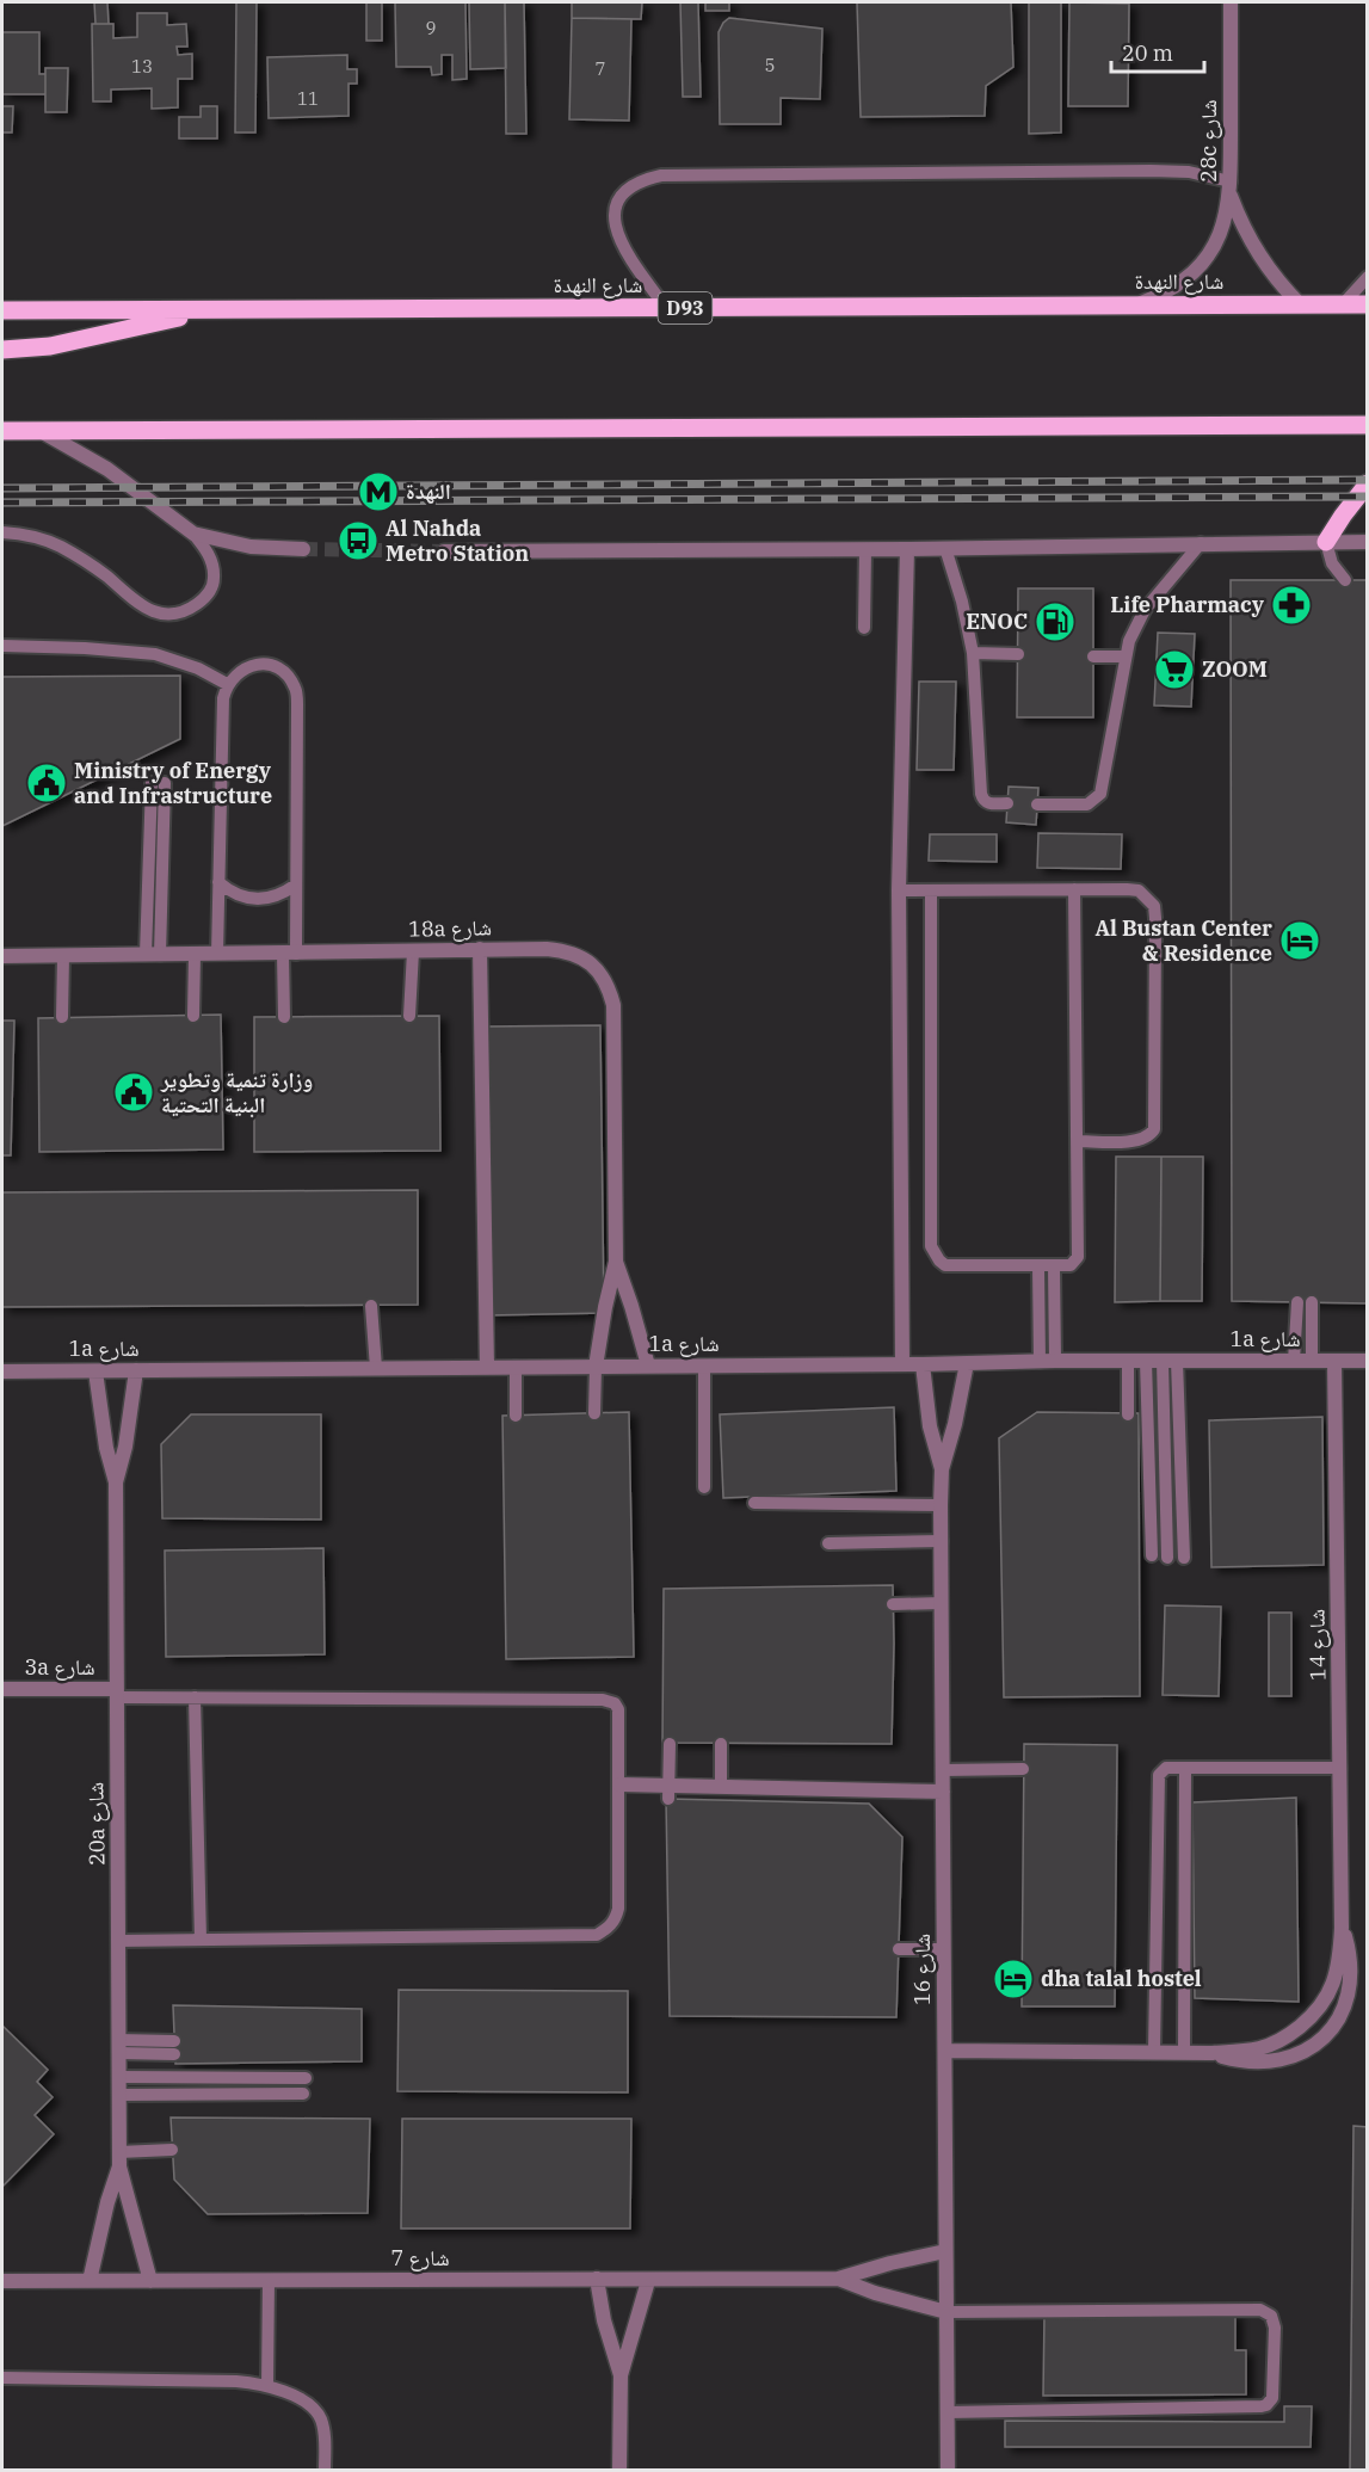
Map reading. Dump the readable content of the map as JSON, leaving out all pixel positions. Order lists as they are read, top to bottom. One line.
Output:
{"streets":{"main road":["شارع النهدة","D93"],"street":["28c شارع","18a شارع","1a شارع","شارع 14","3a شارع","20a شارع","شارع 16","شارع 7"]},"crossings":[["28c شارع","شارع النهدة"],["18a شارع","1a شارع"],["1a شارع","شارع 14"],["1a شارع","20a شارع"],["1a شارع","شارع 16"],["شارع 14","شارع 16"],["3a شارع","20a شارع"],["20a شارع","شارع 7"],["شارع 16","شارع 7"]],"places":{"metro station":["النهدة"],"bus stop":["Al Nahda Metro Station"],"pharmacy":["Life Pharmacy"],"fuel station":["ENOC"],"supermarket":["ZOOM"],"public building":["Ministry of Energy and Infrastructure","وزارة تنمية وتطوير البنية التحتية"],"hotel":["Al Bustan Center & Residence","dha talal hostel"]},"house_numbers":["9","5","13","7","11"],"scale_bar":"20 m"}
